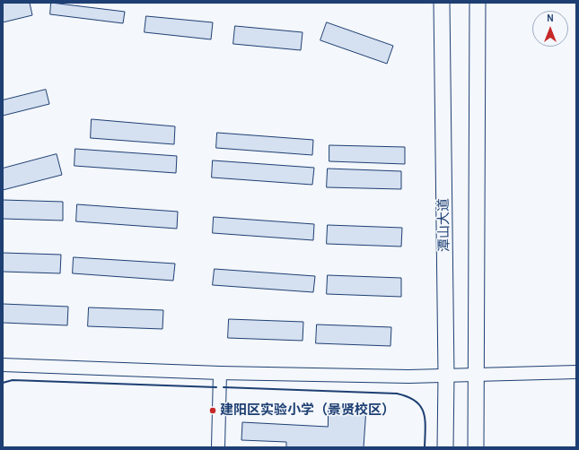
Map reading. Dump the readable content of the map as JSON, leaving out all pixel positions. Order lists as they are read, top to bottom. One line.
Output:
{"streets":{"main road":["潭山大道"]},"places":["建阳区实验小学（景贤校区）"],"north":"top"}
